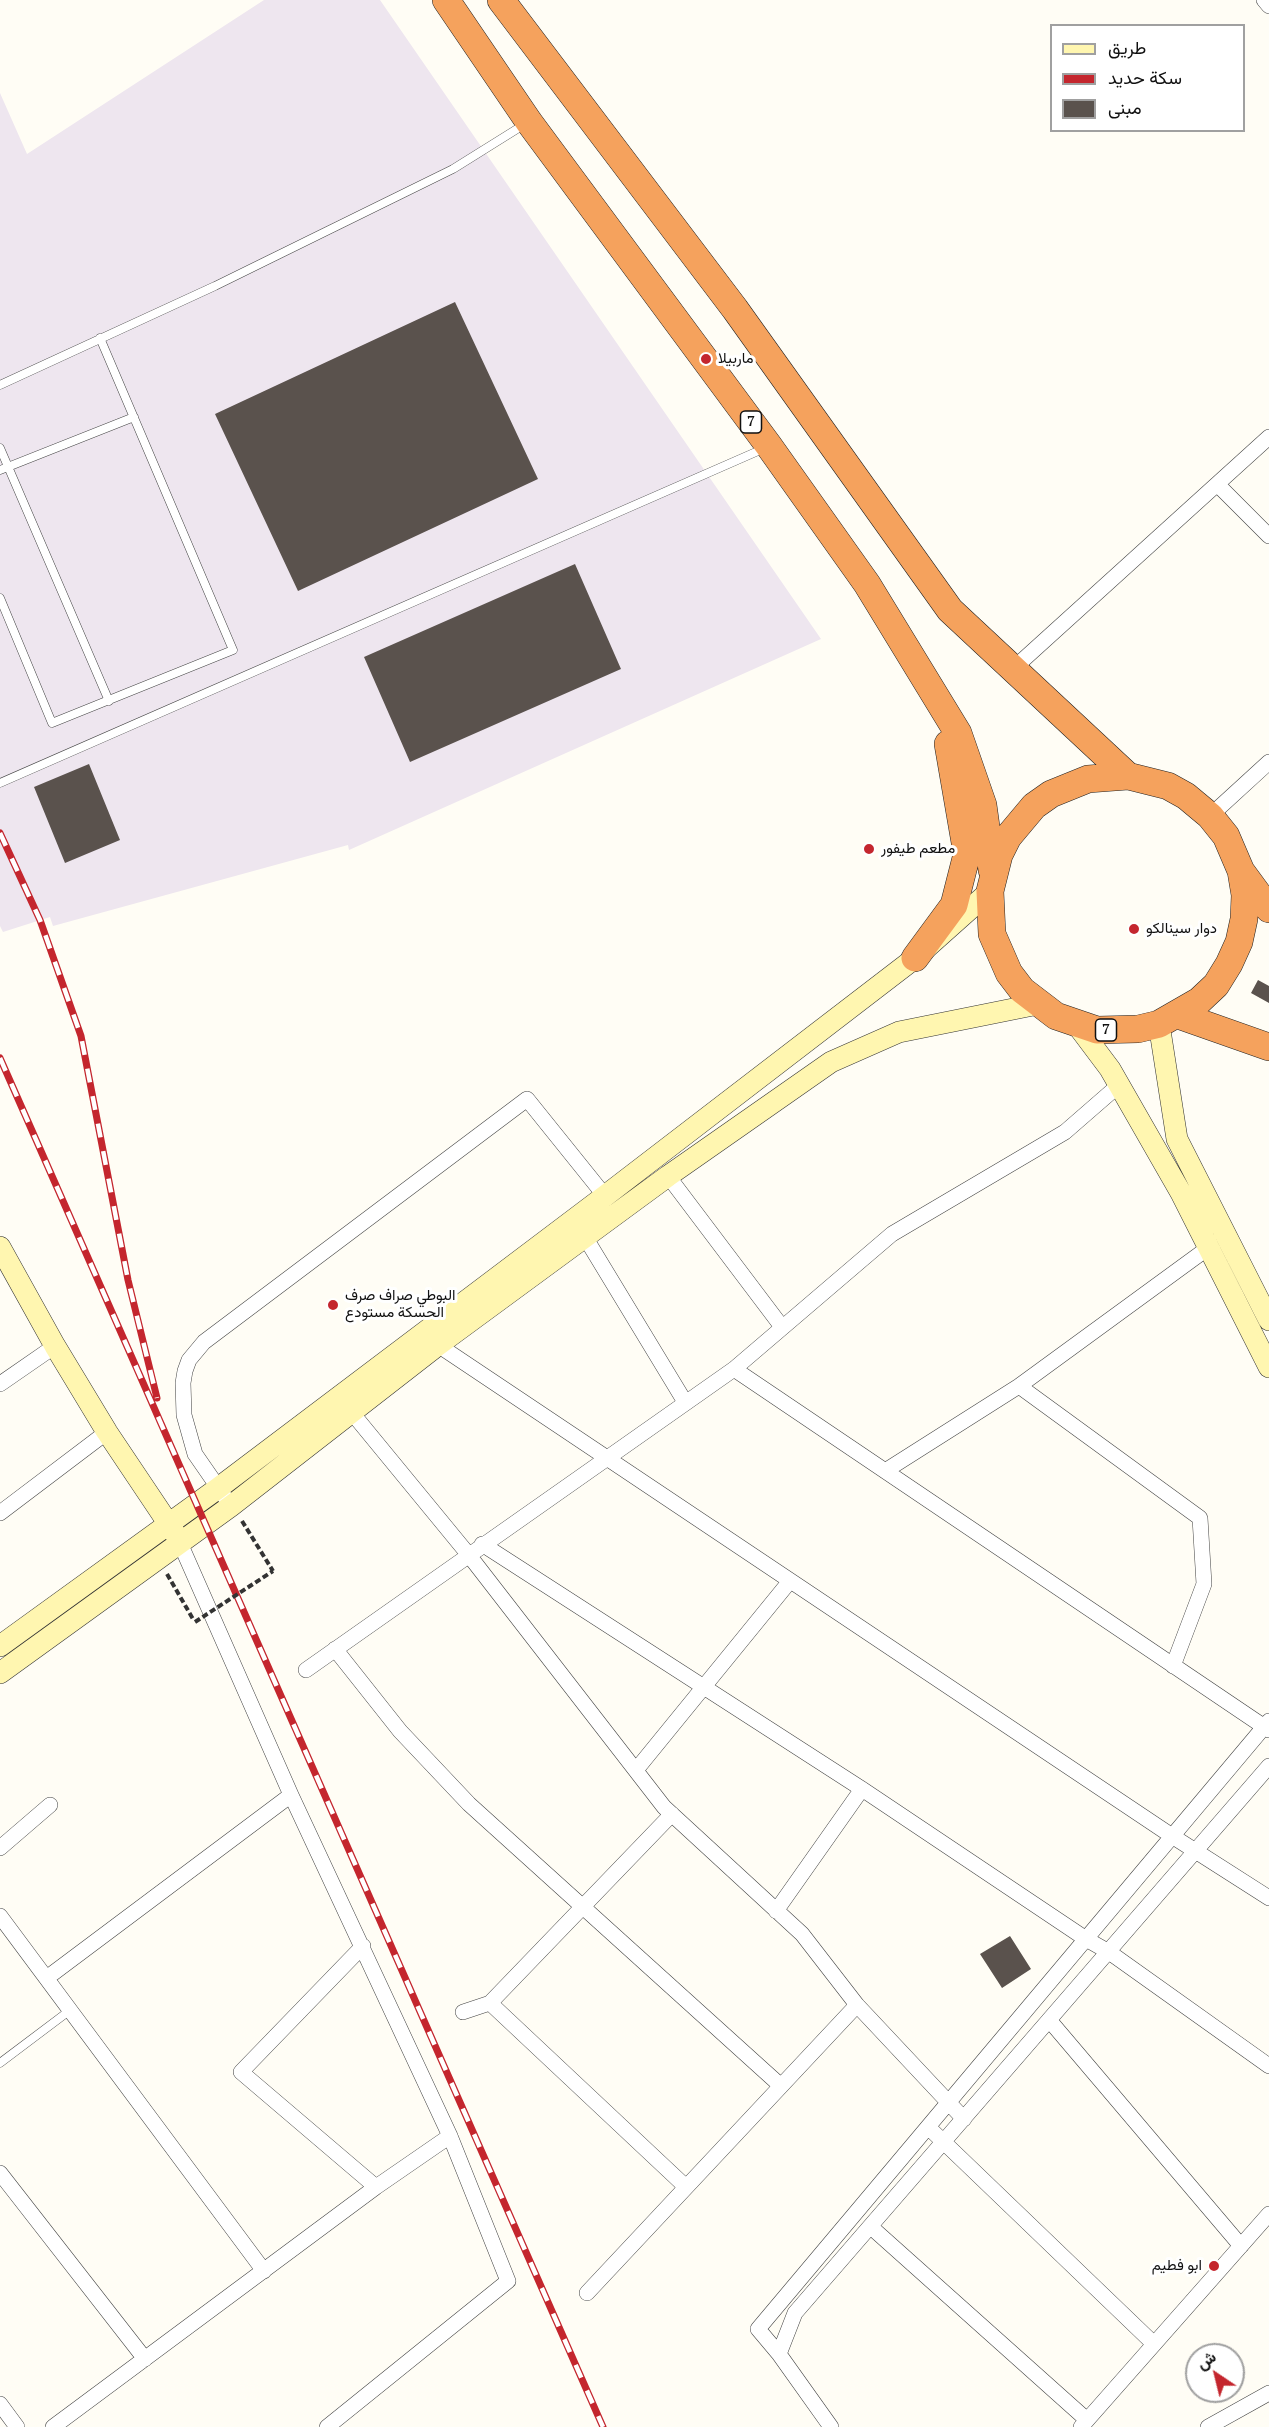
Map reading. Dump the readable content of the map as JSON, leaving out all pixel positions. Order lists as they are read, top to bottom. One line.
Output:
{"streets":{"highway":["7"]},"places":["ماربيلا","مطعم طيفور","دوار سينالكو","البوطي صراف صرف الحسكة مستودع","ابو فطيم"],"legend":["طريق","سكة حديد","مبنى"],"north":"top left"}
